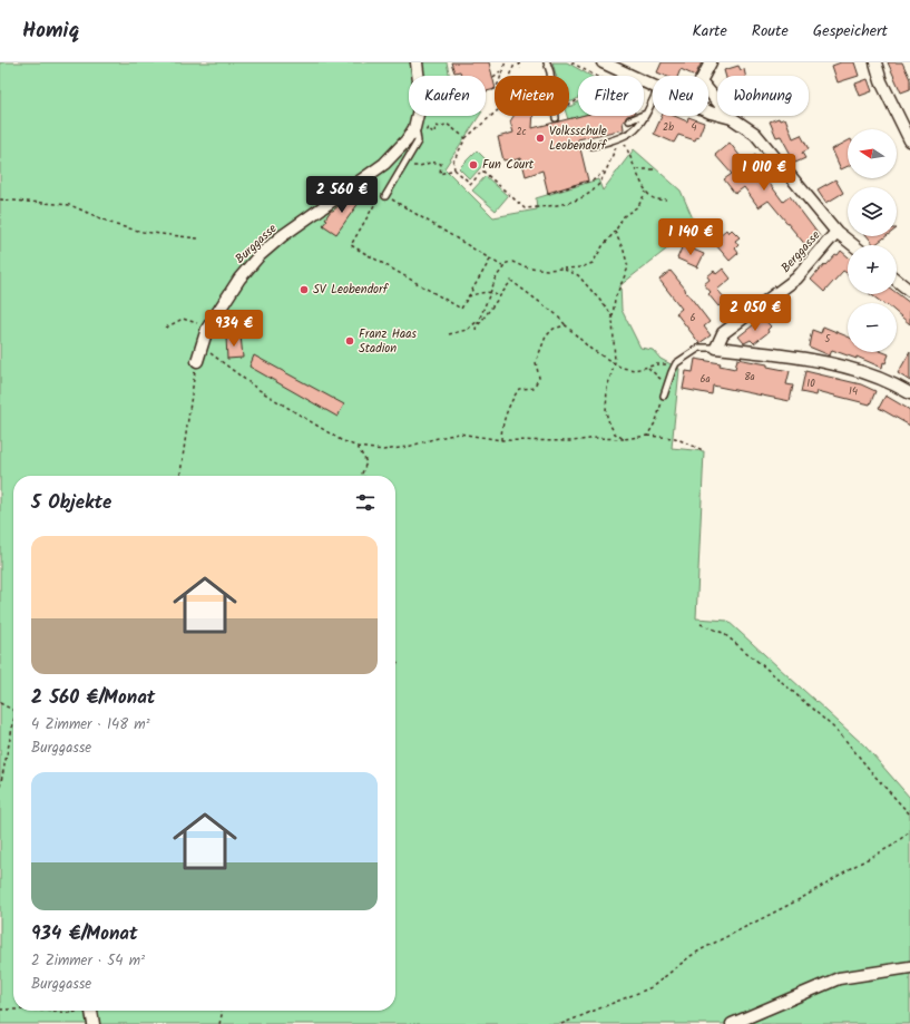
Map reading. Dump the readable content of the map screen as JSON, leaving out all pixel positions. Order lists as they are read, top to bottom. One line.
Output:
{"streets":{"street":["Burggasse","Berggasse"]},"places":["Volksschule Leobendorf","Fun Court","SV Leobendorf","Franz Haas Stadion"],"house_numbers":["2b","4","2c","6","5","8a","6a","10","14"],"north":"left","page":{"header":"Homiq","nav":["Karte","Route","Gespeichert"],"chip":["Kaufen","Mieten","Filter","Neu","Wohnung"],"map_buttons":["+","−"],"price":["1 010 €","2 560 €","1 140 €","2 050 €","934 €"],"heading":"5 Objekte","list":[{"name":"2 560 €/Monat","note":"4 Zimmer · 148 m² · Burggasse"},{"name":"934 €/Monat","note":"2 Zimmer · 54 m² · Burggasse"}]}}
